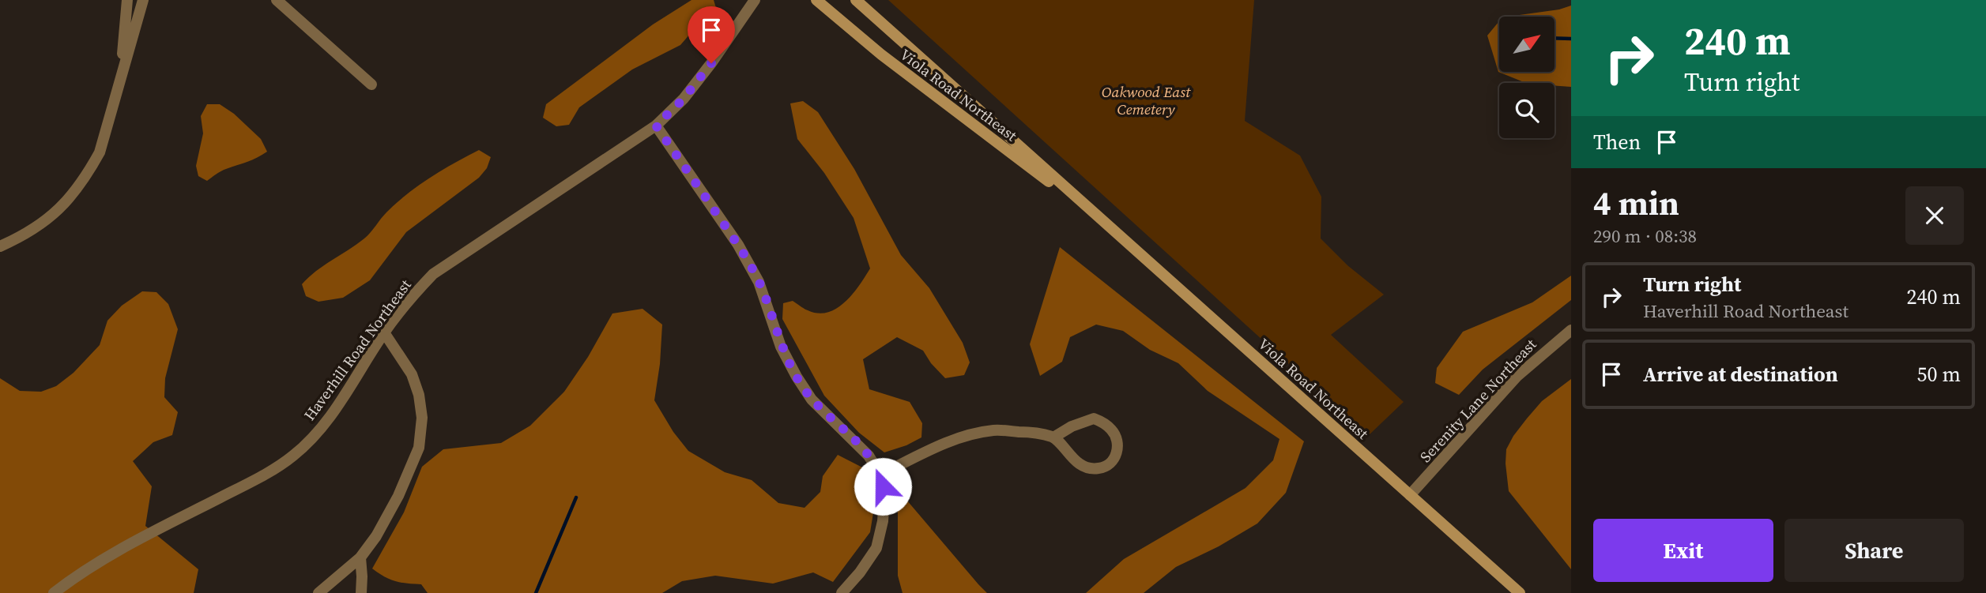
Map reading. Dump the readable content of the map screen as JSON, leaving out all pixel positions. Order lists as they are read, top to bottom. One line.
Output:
{"streets":{"main road":["Viola Road Northeast"],"street":["Haverhill Road Northeast","Serenity Lane Northeast"]},"crossings":[["Viola Road Northeast","Serenity Lane Northeast"]],"parks":["Oakwood East Cemetery"],"north":"top right","page":{"turn":["240 m","Turn right"],"then":"Then","heading":["4 min","290 m · 08:38"],"list":[{"name":"Turn right","note":"Haverhill Road Northeast","value":"240 m"},{"name":"Arrive at destination","value":"50 m"}],"buttons":["Exit","Share"]}}
